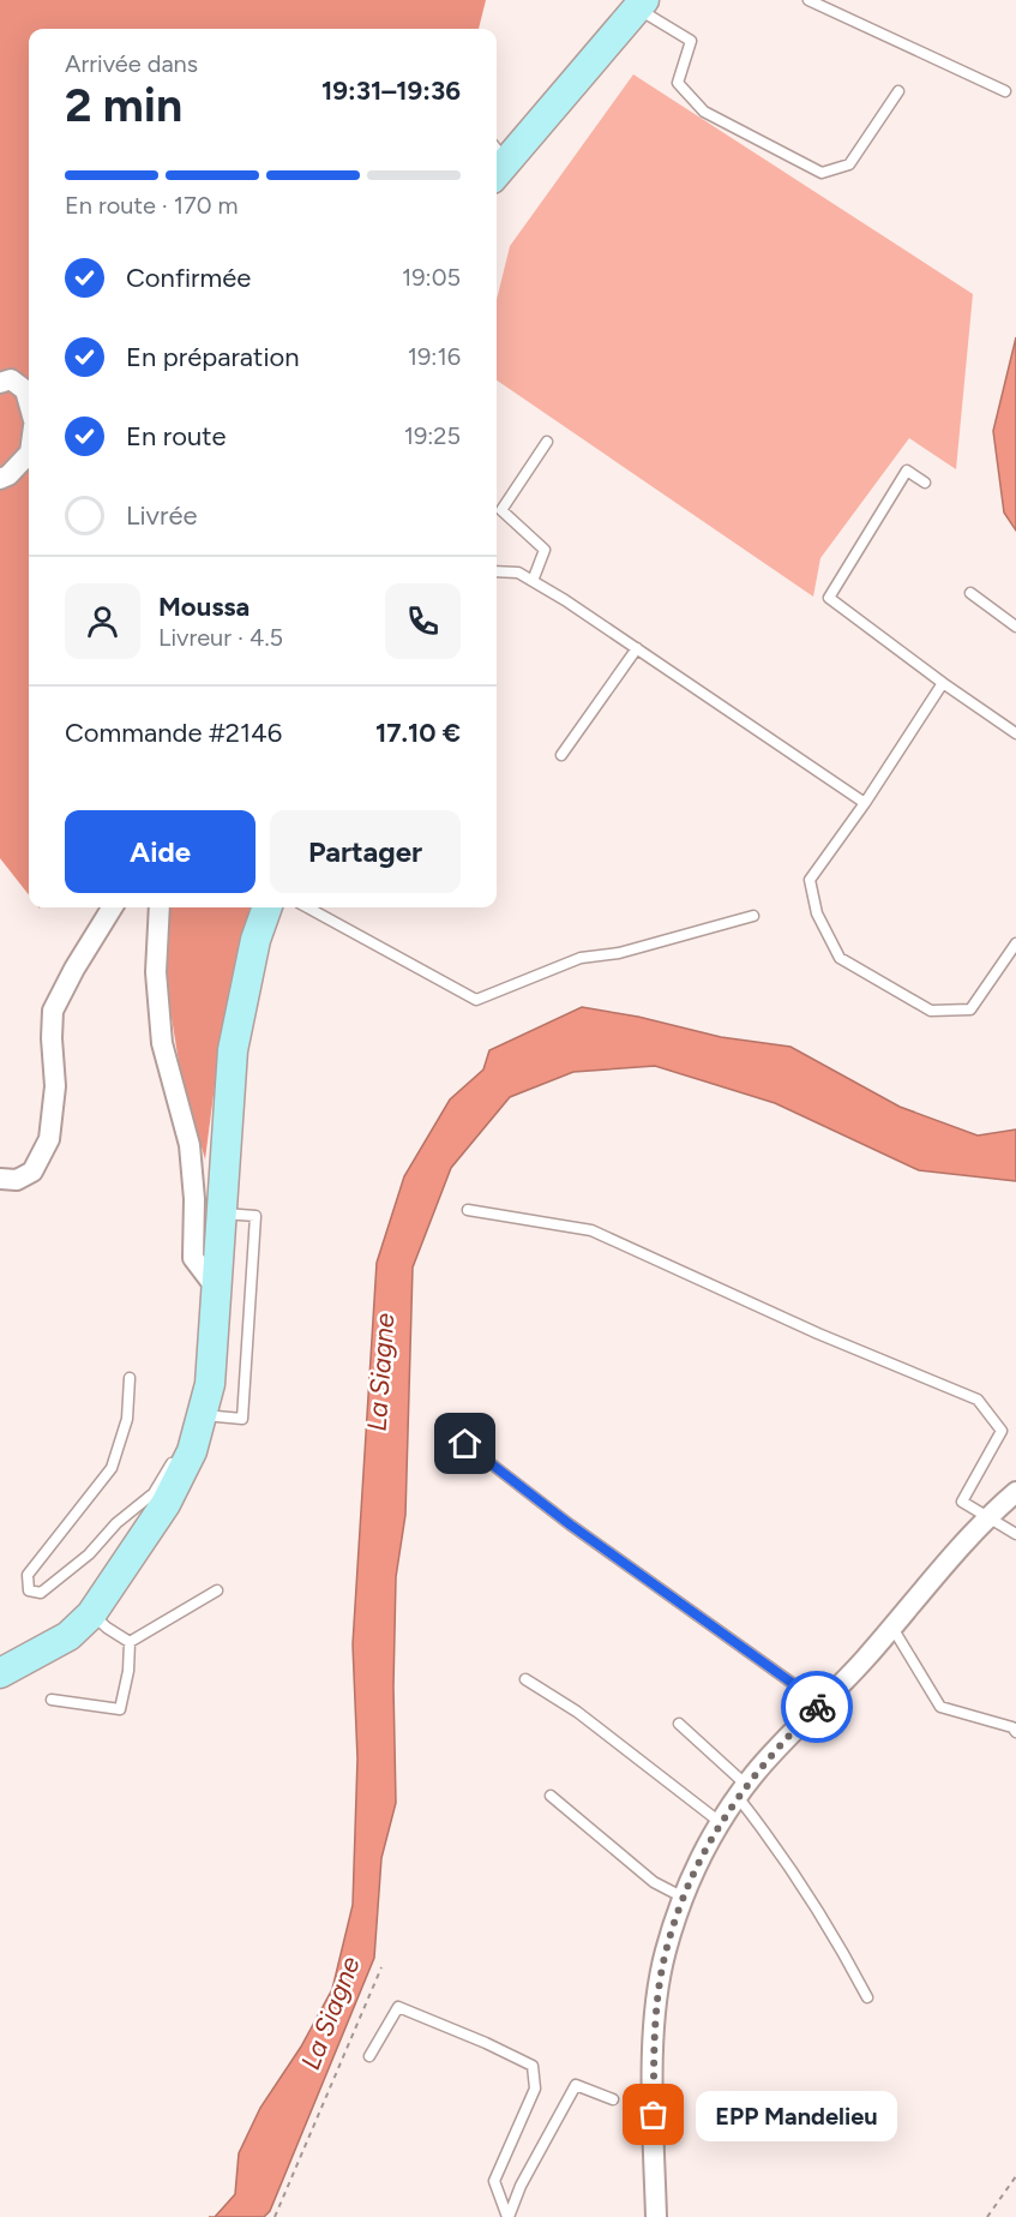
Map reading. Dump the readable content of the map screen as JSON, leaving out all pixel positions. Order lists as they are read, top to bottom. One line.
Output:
{"water":["La Siagne"],"places":["EPP Mandelieu"],"page":{"heading":["2 min","Arrivée dans","19:31–19:36"],"panel":["Moussa","Livreur · 4.5","Commande #2146","17.10 €"],"bar":"En route · 170 m","list":[["Confirmée","19:05"],["En préparation","19:16"],["En route","19:25"],"Livrée"],"buttons":["Aide","Partager"],"bubble":"EPP Mandelieu"}}
